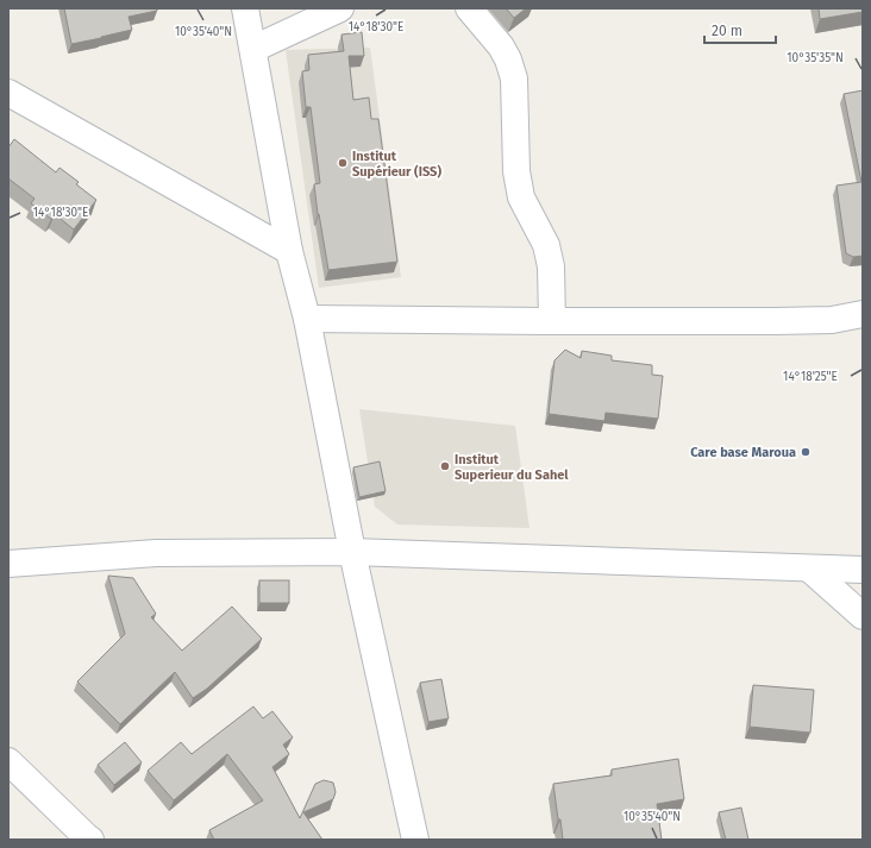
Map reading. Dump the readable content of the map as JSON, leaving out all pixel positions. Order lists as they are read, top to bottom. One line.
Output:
{"places":["Institut Supérieur (ISS)","Care base Maroua","Institut Superieur du Sahel"],"scale_bar":"20 m","coordinates":["14°18'30\"E","10°35'40\"N","10°35'35\"N","14°18'25\"E"]}
